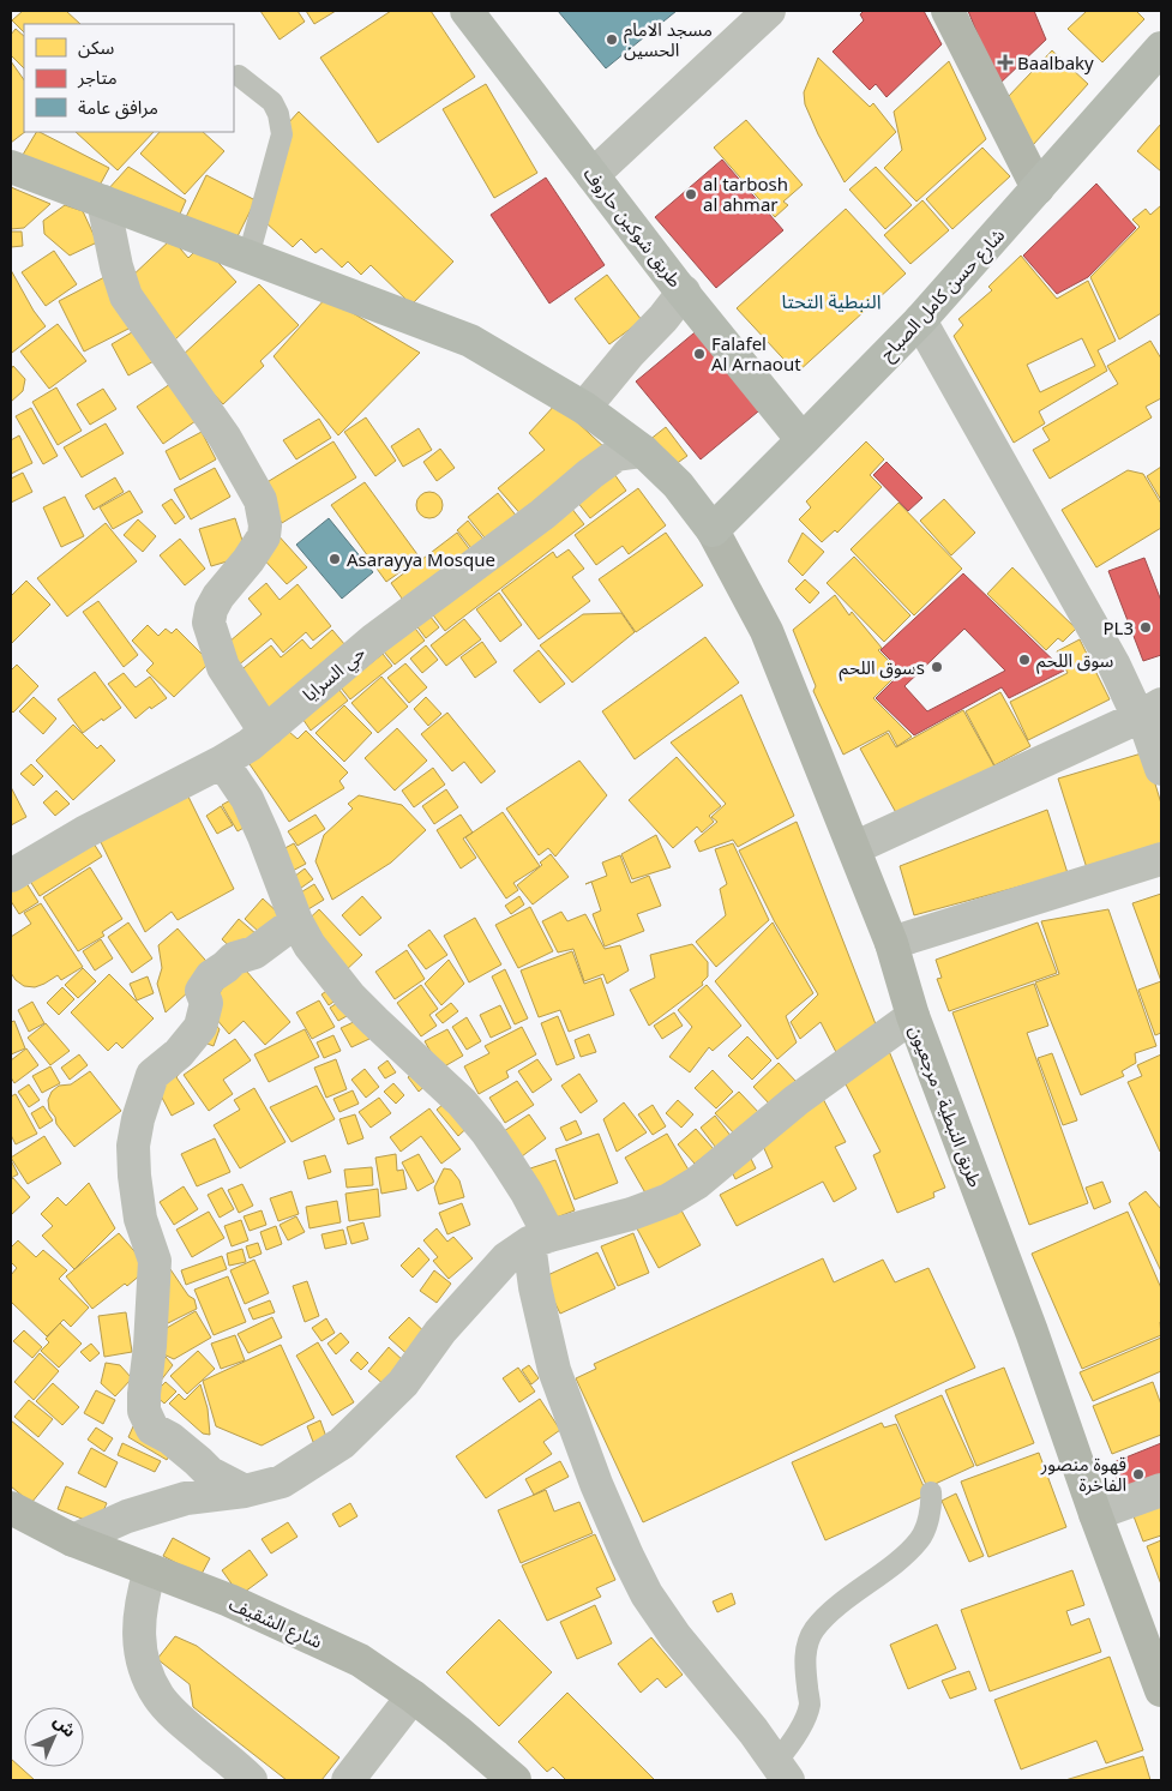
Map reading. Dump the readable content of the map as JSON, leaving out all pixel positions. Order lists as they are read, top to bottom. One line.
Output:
{"streets":{"main road":["طريق شوكين حاروف","شارع حسن كامل الصباح","طريق النبطية - مرجعيون","شارع الشقيف"],"street":["حي السرايا"]},"crossings":[["طريق شوكين حاروف","شارع حسن كامل الصباح"],["شارع حسن كامل الصباح","طريق النبطية - مرجعيون"]],"districts":["النبطية التحتا"],"places":{"other":["مسجد الامام الحسين","al tarbosh al ahmar","Falafel Al Arnaout","Asarayya Mosque","PL3","سوق اللحم","سوق اللحمs","قهوة منصور الفاخرة"],"health":["Baalbaky"]},"legend":["سكن","متاجر","مرافق عامة"],"north":"top right"}
